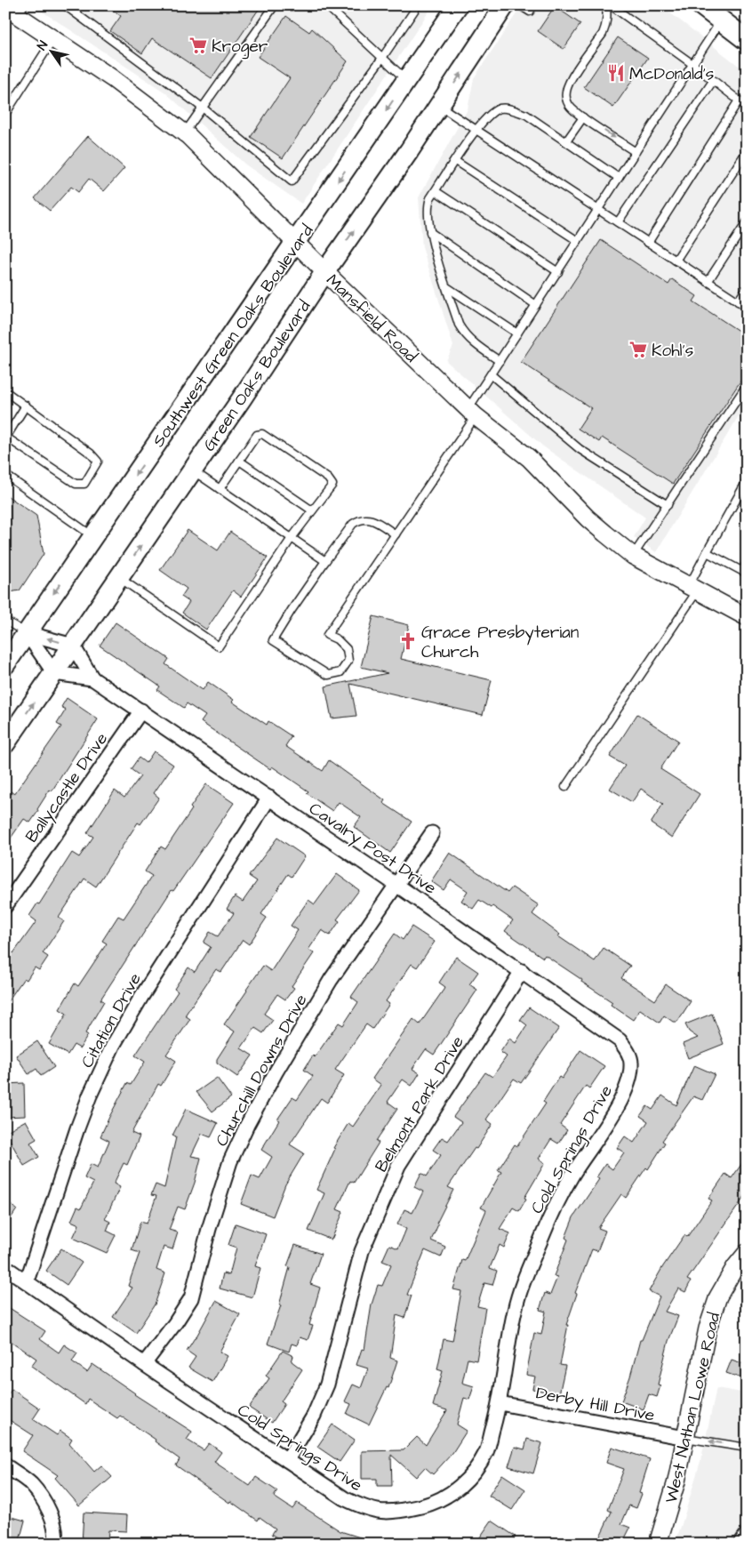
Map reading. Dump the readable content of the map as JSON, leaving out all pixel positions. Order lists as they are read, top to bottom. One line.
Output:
{"streets":{"main road":["Southwest Green Oaks Boulevard","Green Oaks Boulevard"],"street":["Mansfield Road","Ballycastle Drive","Cavalry Post Drive","Citation Drive","Churchill Downs Drive","Belmont Park Drive","Cold Springs Drive","Derby Hill Drive","West Nathan Lowe Road"]},"crossings":[["Mansfield Road","Southwest Green Oaks Boulevard"],["Mansfield Road","Green Oaks Boulevard"],["Green Oaks Boulevard","Cavalry Post Drive"],["Ballycastle Drive","Cavalry Post Drive"],["Cavalry Post Drive","Citation Drive"],["Cavalry Post Drive","Churchill Downs Drive"],["Cavalry Post Drive","Belmont Park Drive"],["Cavalry Post Drive","Cold Springs Drive"],["Citation Drive","Cold Springs Drive"],["Churchill Downs Drive","Cold Springs Drive"],["Belmont Park Drive","Cold Springs Drive"],["Cold Springs Drive","Derby Hill Drive"],["Derby Hill Drive","West Nathan Lowe Road"]],"one_way":["Southwest Green Oaks Boulevard","Green Oaks Boulevard"],"places":{"supermarket":["Kroger","Kohl's"],"restaurant":["McDonald's"],"church":["Grace Presbyterian Church"]},"north":"top left"}
